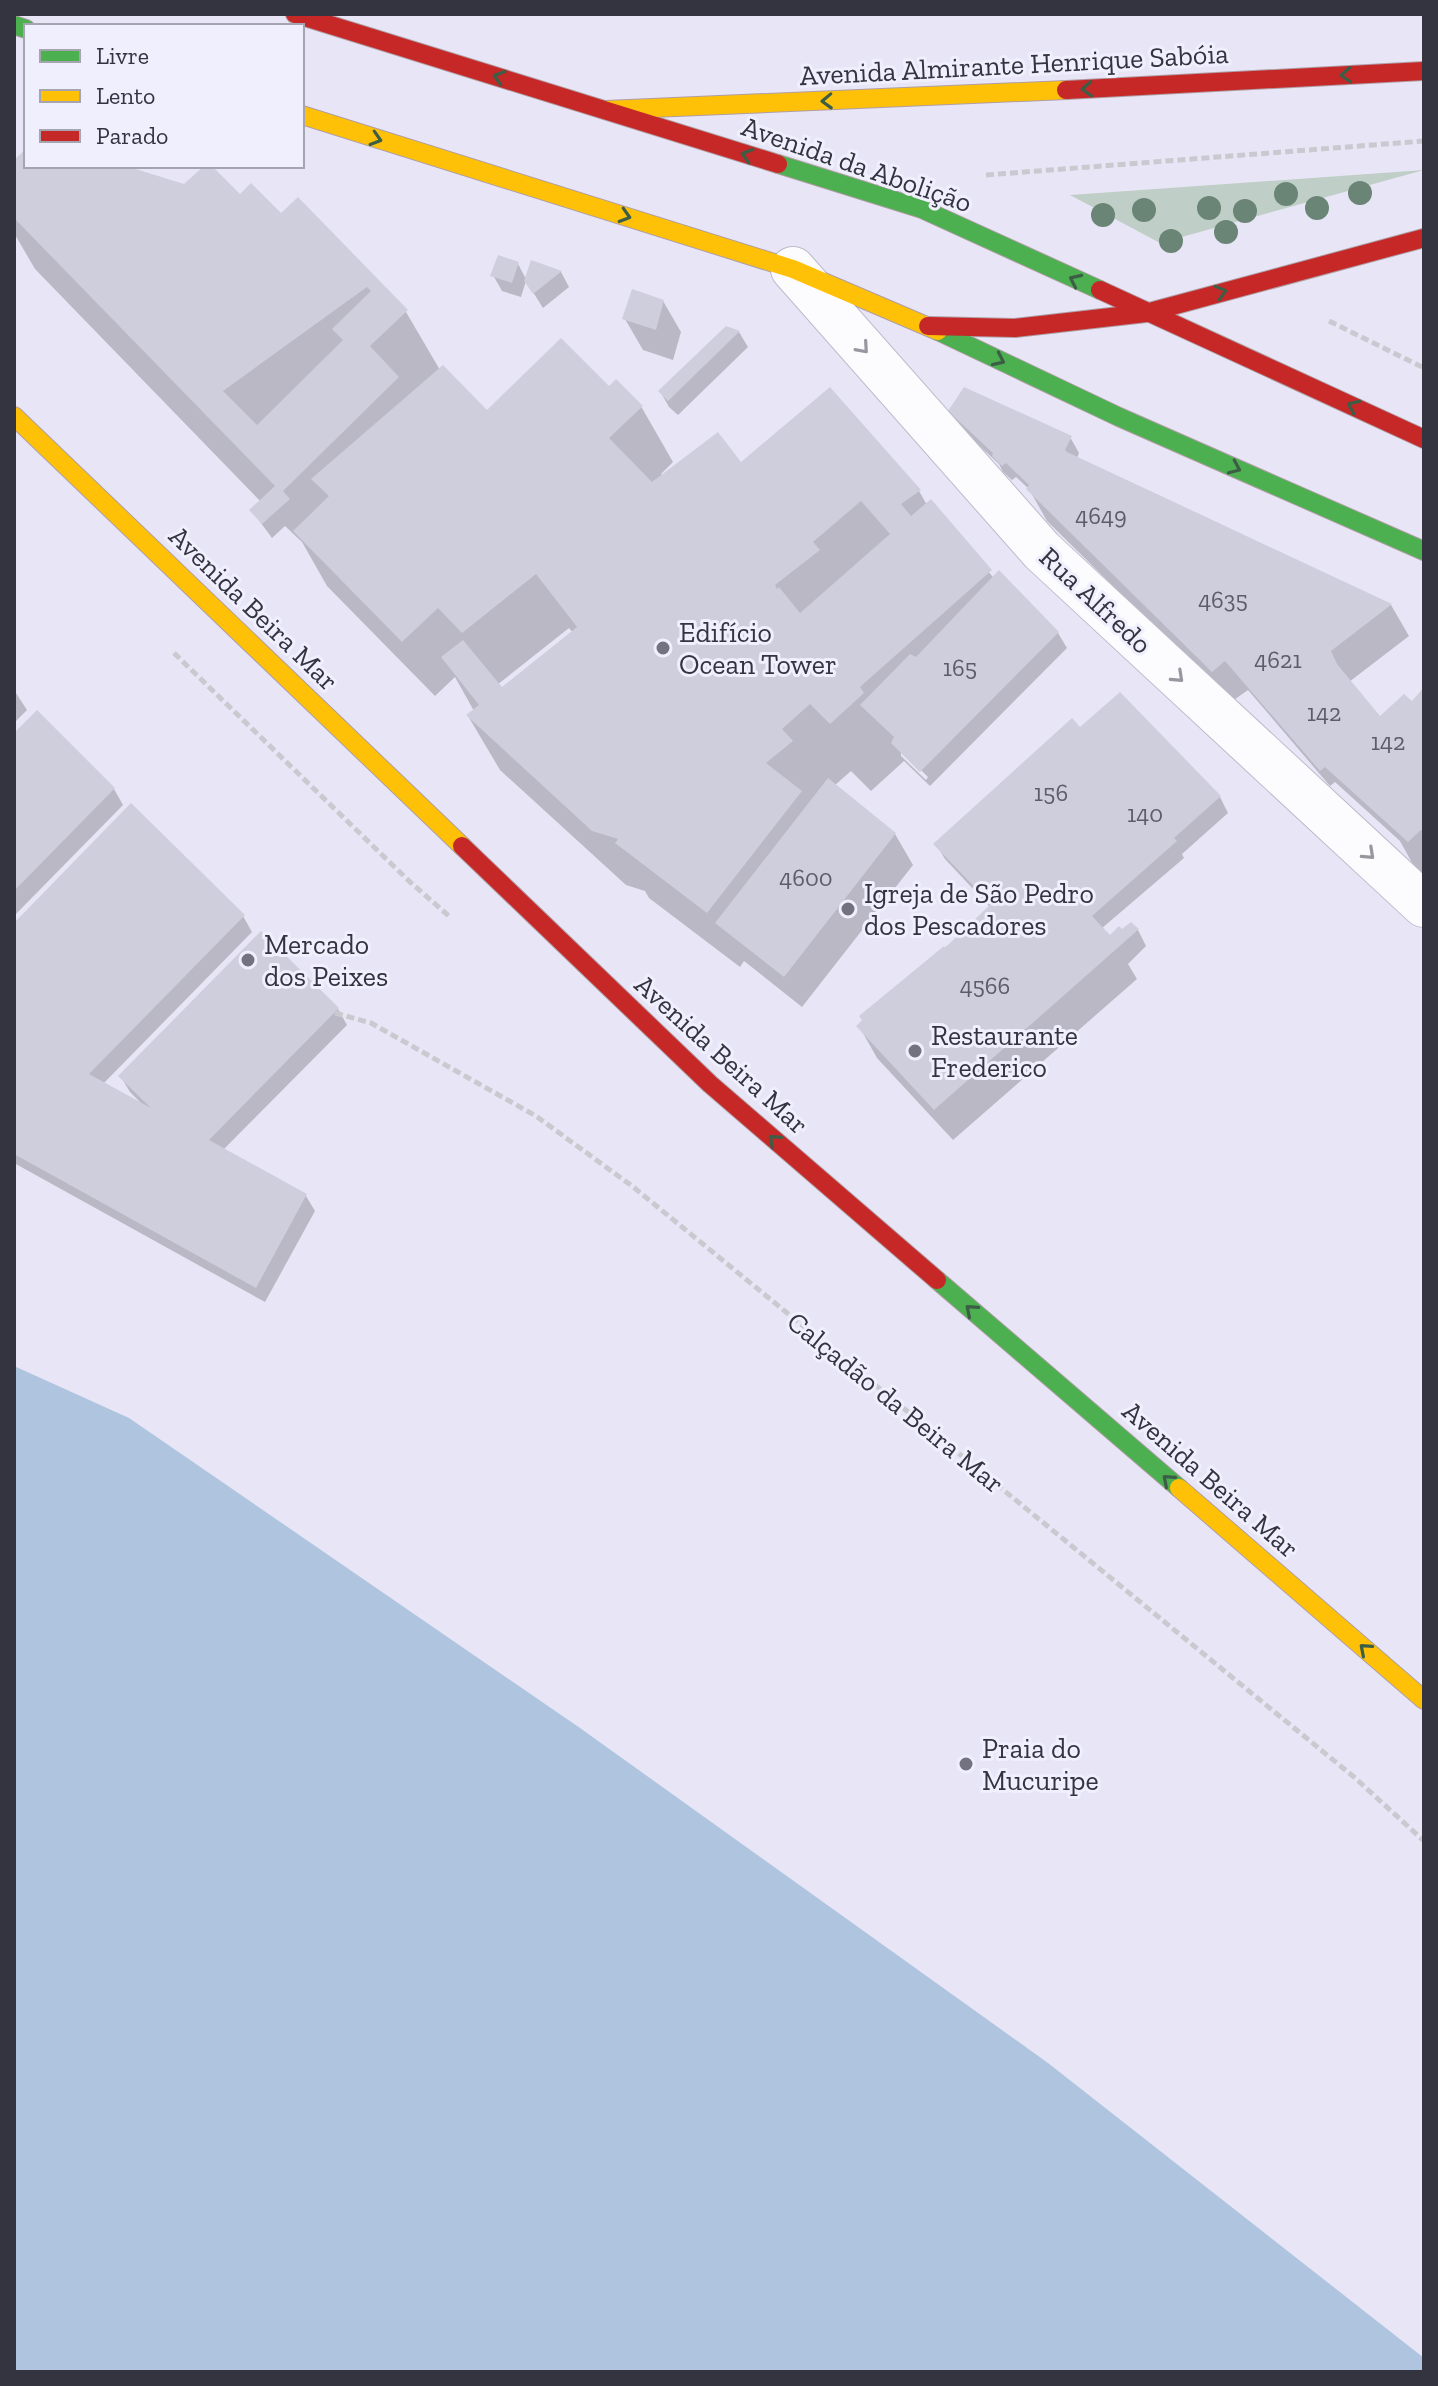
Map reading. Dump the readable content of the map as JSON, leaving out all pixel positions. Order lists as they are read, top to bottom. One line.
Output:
{"streets":{"main road":["Avenida Almirante Henrique Sabóia","Avenida da Abolição","Avenida Beira Mar"],"street":["Rua Alfredo"],"path":["Calçadão da Beira Mar"]},"crossings":[["Avenida Almirante Henrique Sabóia","Avenida da Abolição"]],"one_way":["Avenida Almirante Henrique Sabóia","Rua Alfredo","Avenida Beira Mar"],"places":["Edifício Ocean Tower","Igreja de São Pedro dos Pescadores","Mercado dos Peixes","Restaurante Frederico","Praia do Mucuripe"],"house_numbers":["4649","4635","4621","165","142","142","156","140","4600","4566"],"legend":["Livre","Lento","Parado"]}
